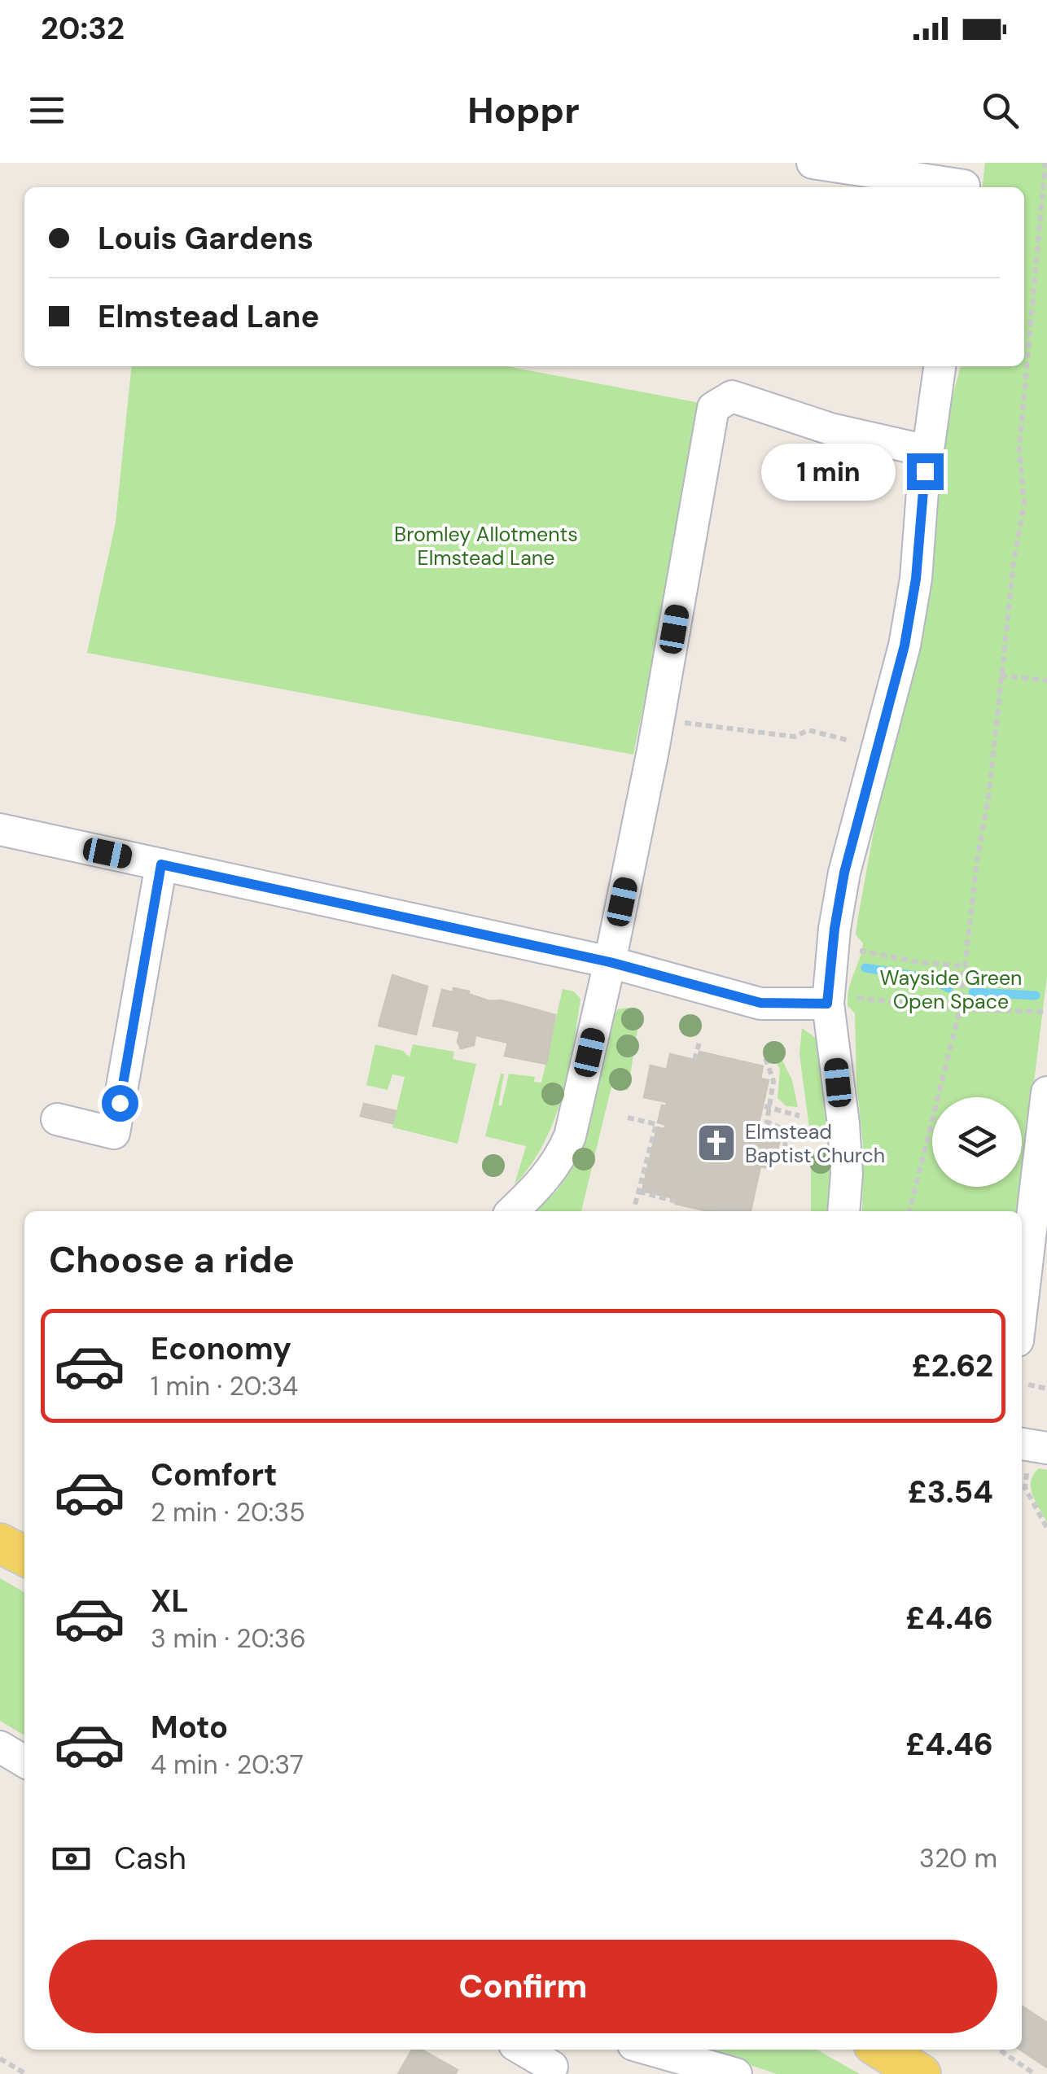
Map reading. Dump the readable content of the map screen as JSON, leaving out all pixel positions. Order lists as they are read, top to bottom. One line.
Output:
{"parks":["Bromley Allotments Elmstead Lane","Wayside Green Open Space"],"places":{"church":["Elmstead Baptist Church"]},"page":{"status":"20:32","header":"Hoppr","banner":["Louis Gardens","Elmstead Lane"],"bubble":"1 min","heading":"Choose a ride","list":[{"name":"Economy","note":"1 min · 20:34","value":"£2.62"},{"name":"Comfort","note":"2 min · 20:35","value":"£3.54"},{"name":"XL","note":"3 min · 20:36","value":"£4.46"},{"name":"Moto","note":"4 min · 20:37","value":"£4.46"}],"pay":["Cash","320 m"],"buttons":"Confirm"}}
